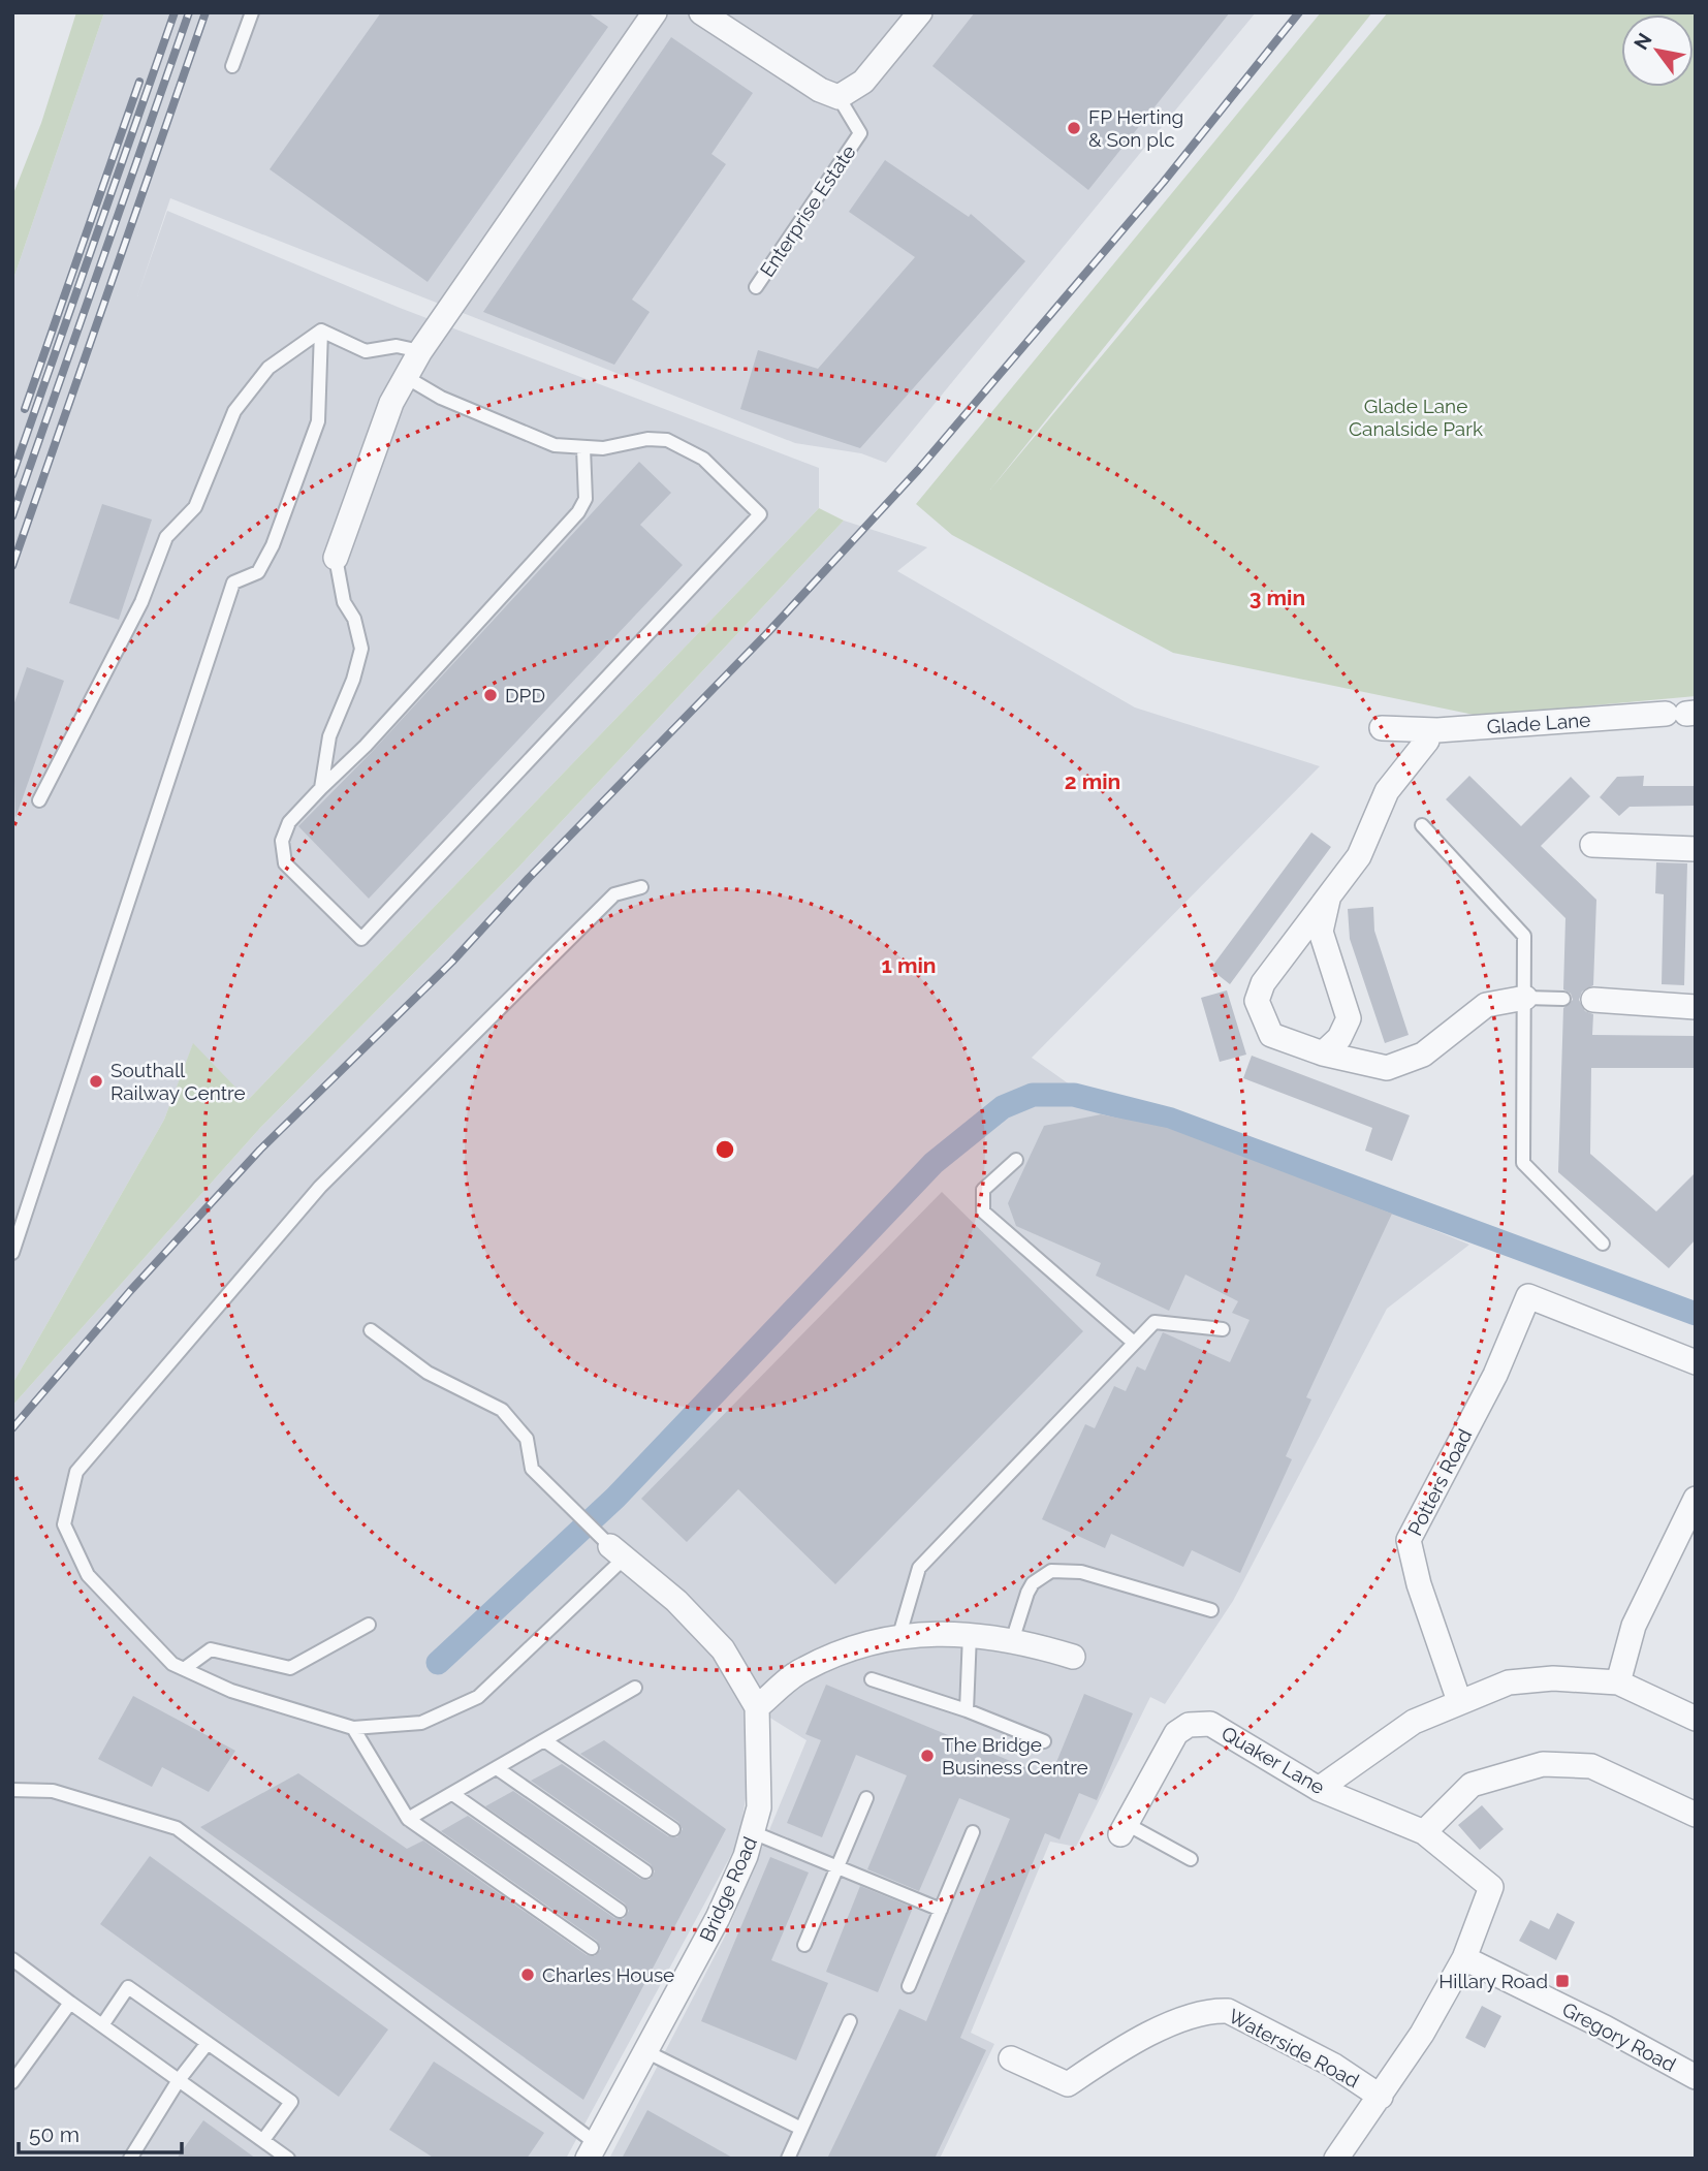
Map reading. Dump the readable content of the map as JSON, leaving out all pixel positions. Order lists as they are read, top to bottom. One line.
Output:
{"streets":{"street":["Glade Lane","Potters Road","Quaker Lane","Bridge Road","Gregory Road","Waterside Road"],"lane":["Enterprise Estate"]},"crossings":[["Quaker Lane","Gregory Road"]],"parks":["Glade Lane Canalside Park"],"places":{"other":["FP Herting & Son plc","DPD","Southall Railway Centre","The Bridge Business Centre","Charles House"],"transit":["Hillary Road"]},"scale_bar":"50 m","north":"top left","rings":["3 min","2 min","1 min"]}
